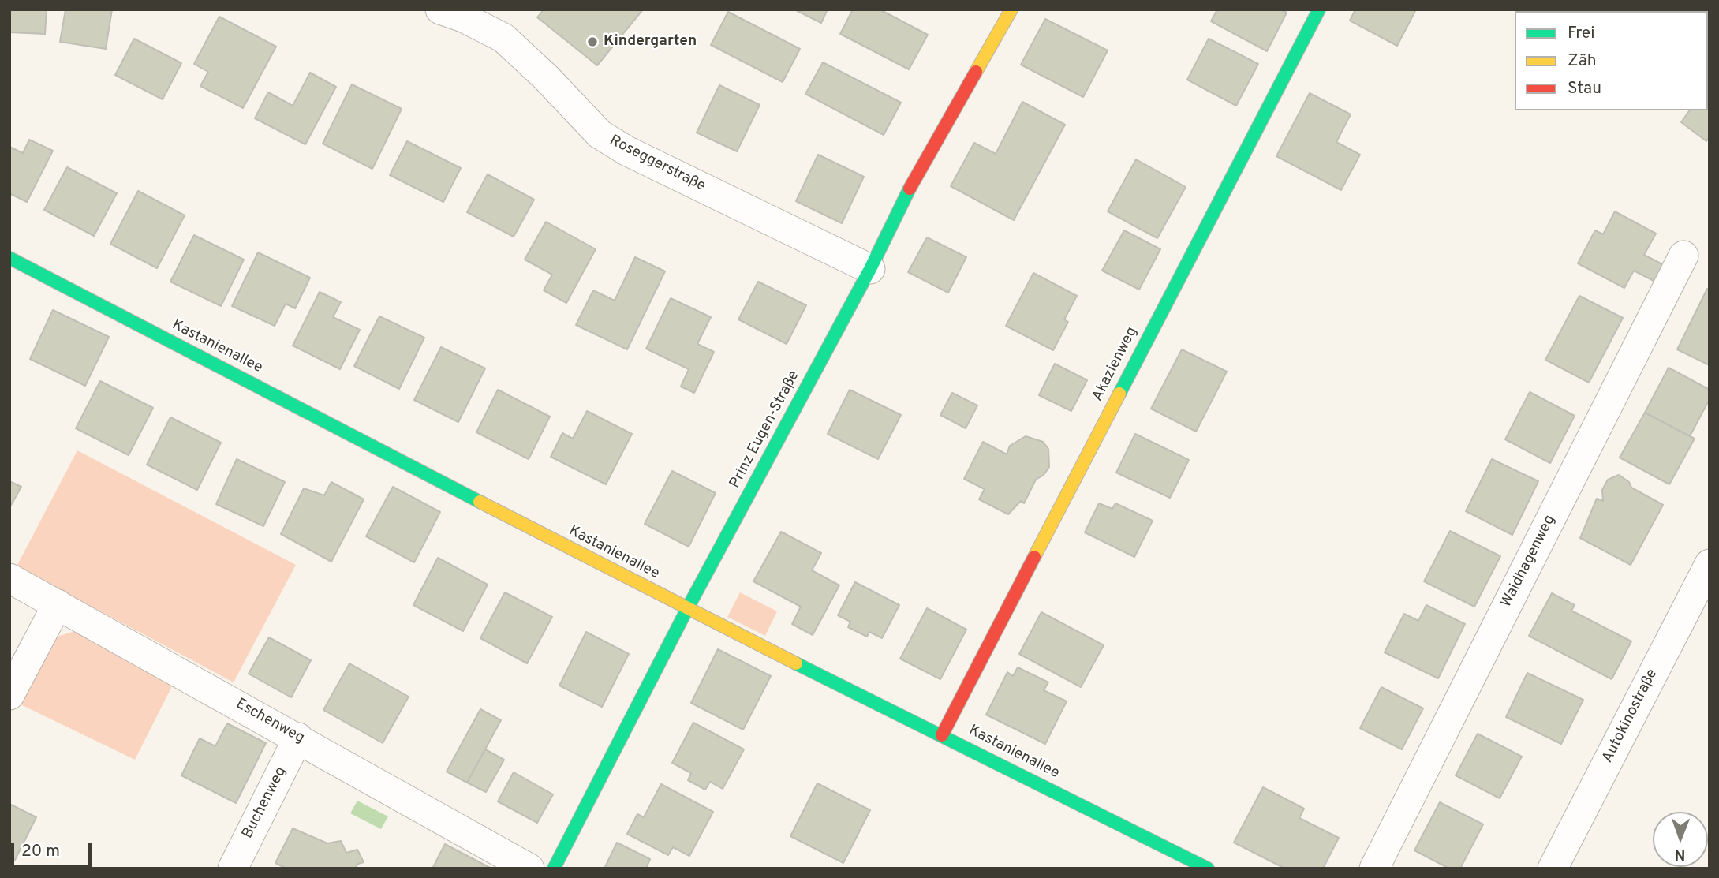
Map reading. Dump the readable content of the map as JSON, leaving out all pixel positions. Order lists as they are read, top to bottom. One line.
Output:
{"streets":{"street":["Roseggerstraße","Kastanienallee","Akazienweg","Prinz Eugen-Straße","Waidhagenweg","Autokinostraße","Eschenweg","Buchenweg"]},"crossings":[["Roseggerstraße","Prinz Eugen-Straße"],["Kastanienallee","Akazienweg"],["Kastanienallee","Prinz Eugen-Straße"],["Eschenweg","Buchenweg"]],"places":["Kindergarten"],"legend":["Frei","Zäh","Stau"],"scale_bar":"20 m","north":"bottom"}
